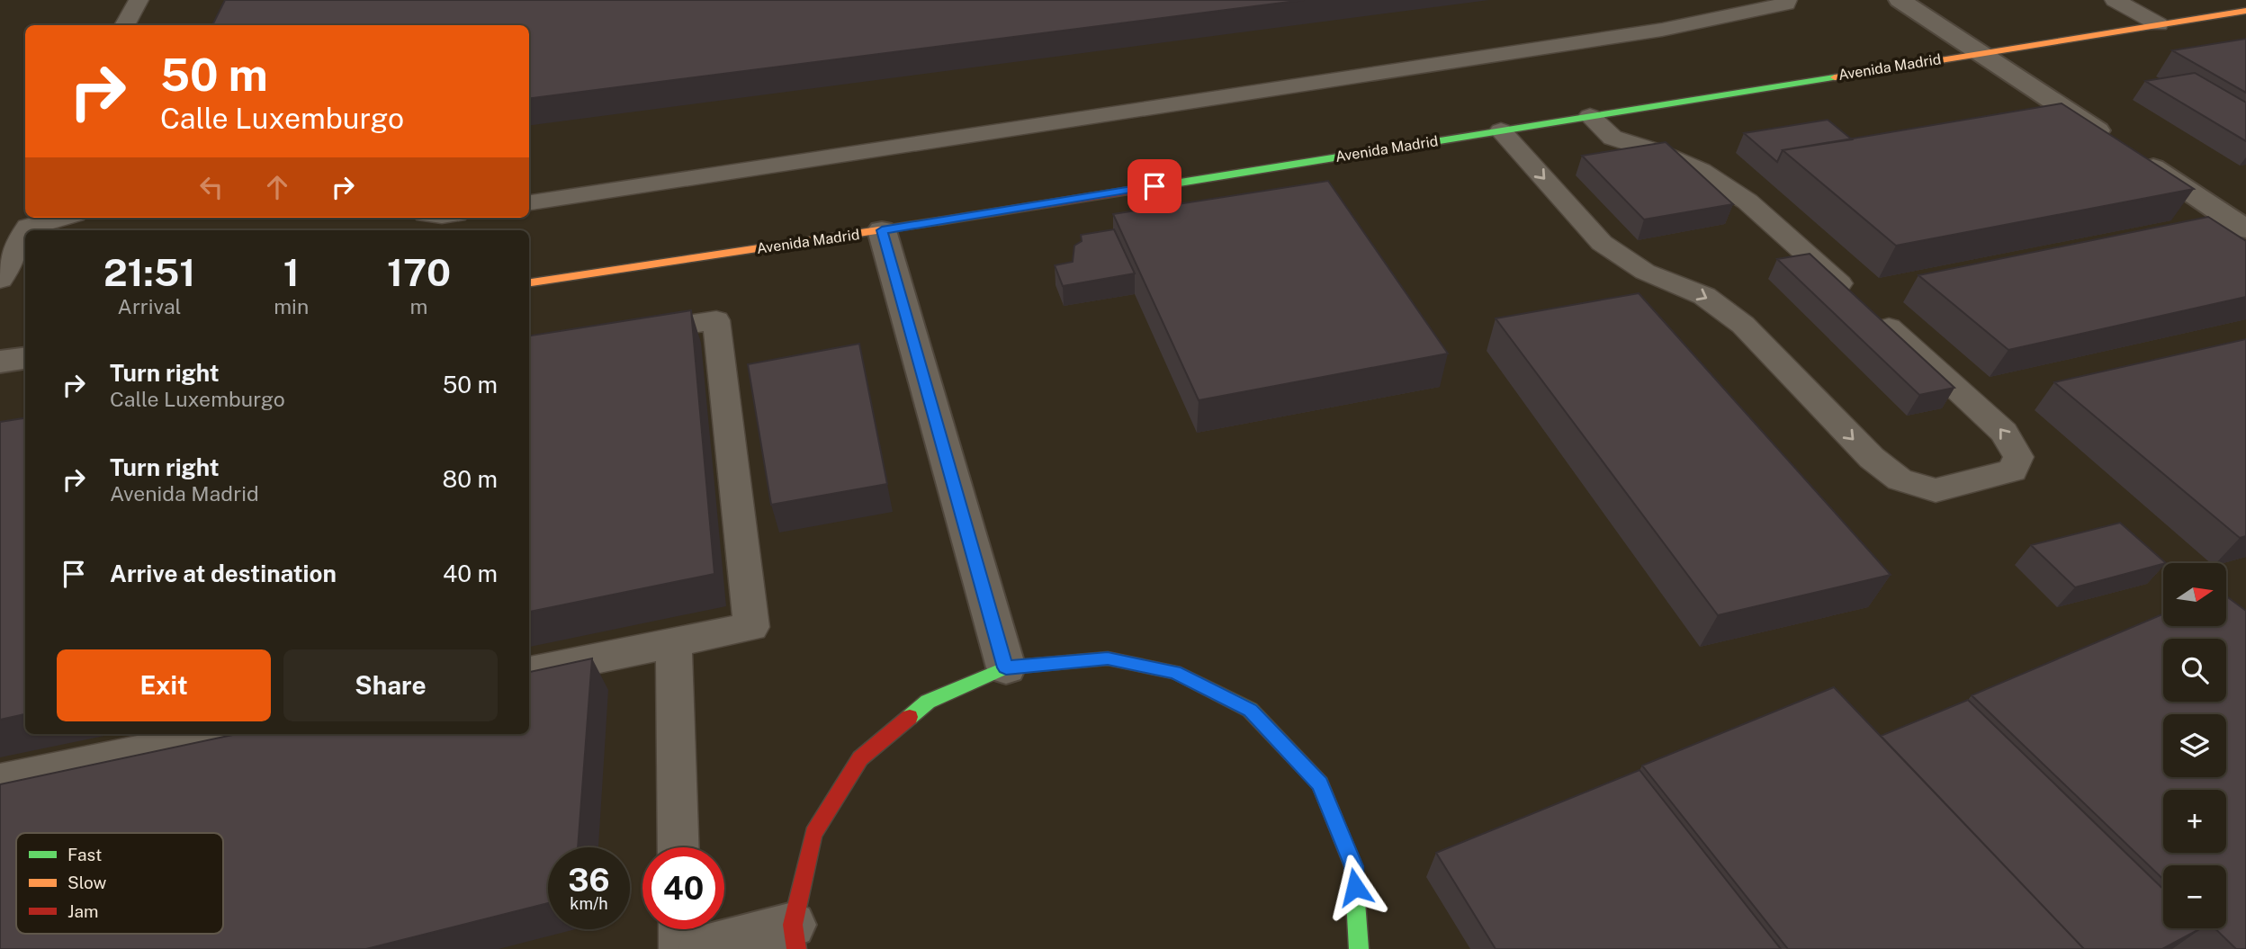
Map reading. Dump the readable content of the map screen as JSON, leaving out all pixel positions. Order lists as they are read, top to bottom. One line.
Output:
{"streets":{"street":["Avenida Madrid"]},"legend":["Fast","Slow","Jam"],"north":"right","page":{"turn":["50 m","Calle Luxemburgo"],"eta":["21:51","Arrival","1","min","170","m"],"list":[{"name":"Turn right","note":"Calle Luxemburgo","value":"50 m"},{"name":"Turn right","note":"Avenida Madrid","value":"80 m"},{"name":"Arrive at destination","value":"40 m"}],"map_buttons":["+","−"],"buttons":["Exit","Share"],"speed":"36 km/h","limit":"40"}}
